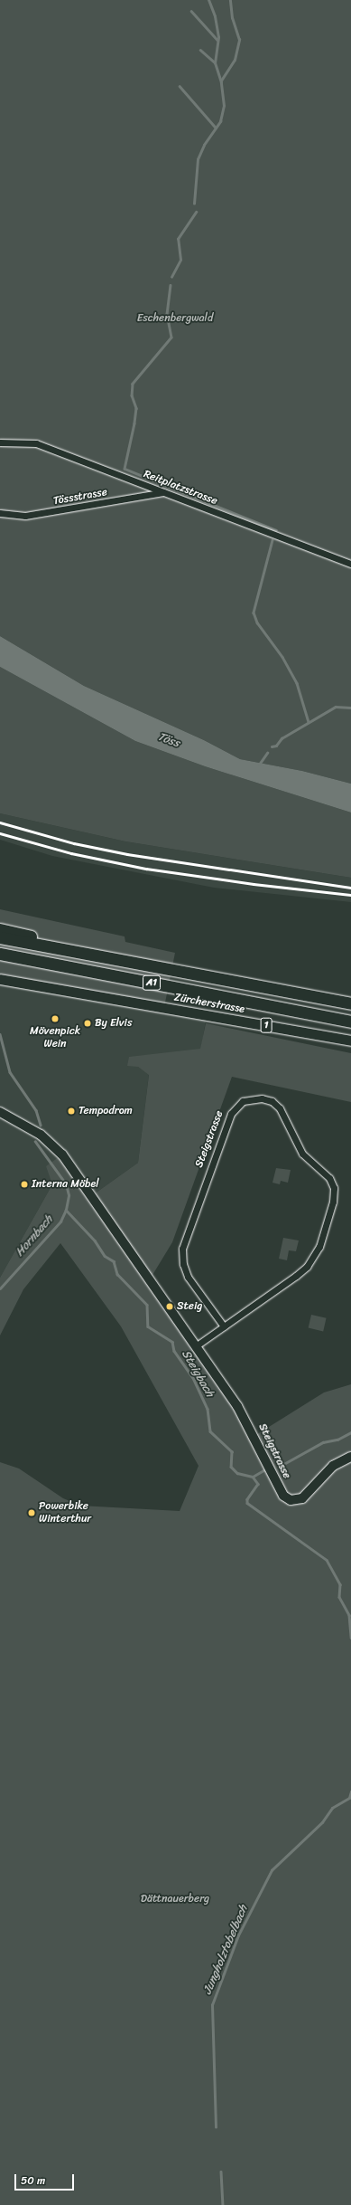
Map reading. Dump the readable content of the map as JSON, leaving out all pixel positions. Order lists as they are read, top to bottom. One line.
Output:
{"streets":{"highway":["A1"],"main road":["Zürcherstrasse","1","Steigstrasse"],"street":["Reitplatzstrasse","Tössstrasse"]},"crossings":[["Reitplatzstrasse","Tössstrasse"]],"water":["Töss","Hornbach","Steigbach","Jungholztobelbach"],"parks":["Eschenbergwald","Dättnauerberg"],"places":["Mövenpick Wein","By Elvis","Tempodrom","Interna Möbel","Steig","Powerbike Winterthur"],"scale_bar":"50 m"}
